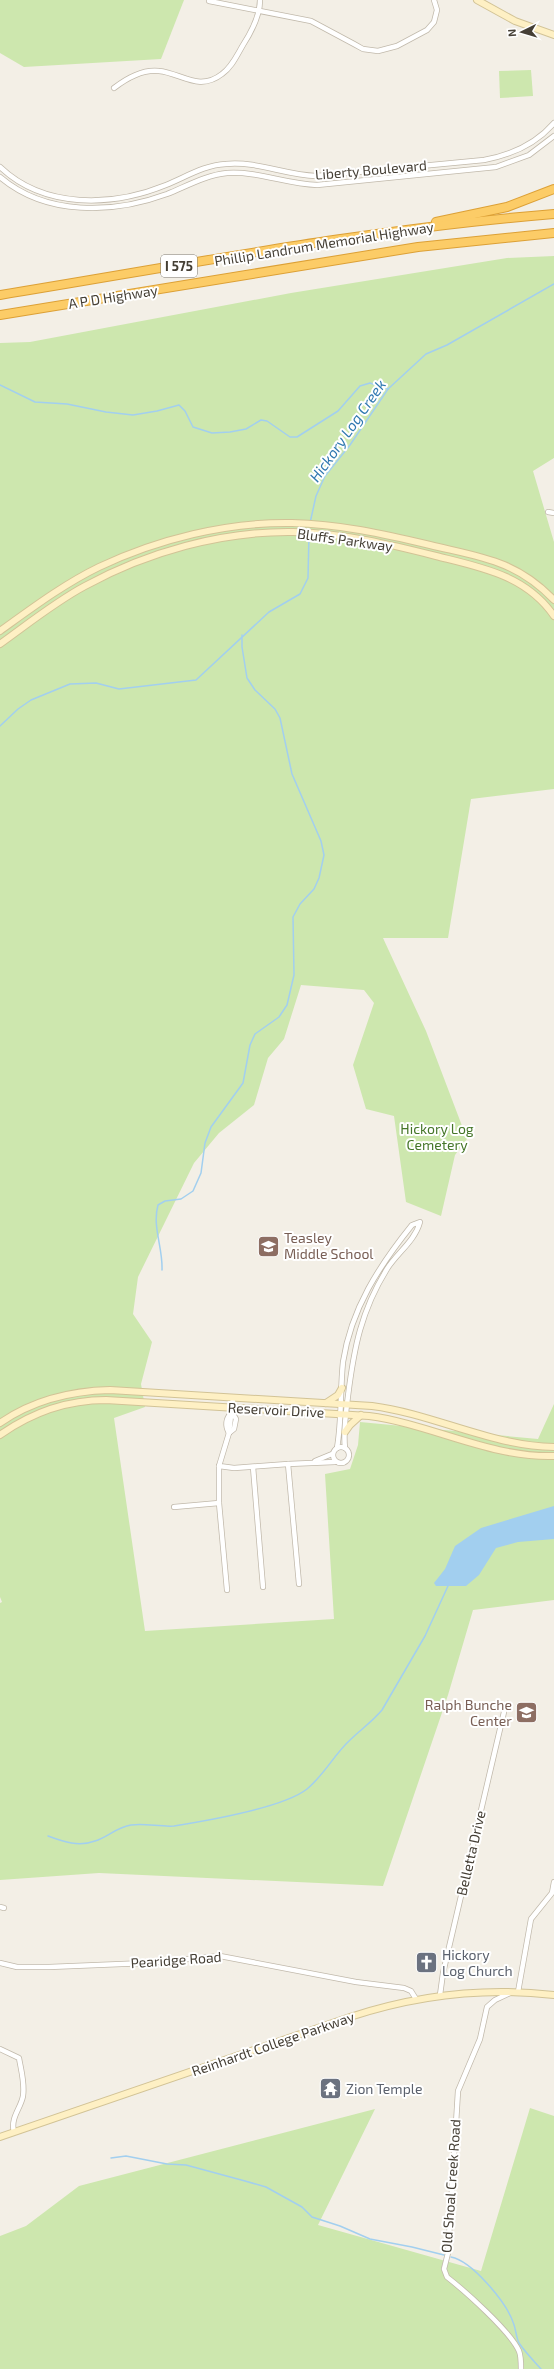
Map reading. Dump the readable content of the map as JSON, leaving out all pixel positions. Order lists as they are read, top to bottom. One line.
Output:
{"streets":{"highway":["Phillip Landrum Memorial Highway","I 575","A P D Highway"],"main road":["Bluffs Parkway","Reservoir Drive","Reinhardt College Parkway"],"street":["Liberty Boulevard","Belletta Drive","Pearidge Road","Old Shoal Creek Road"]},"crossings":[["Phillip Landrum Memorial Highway","A P D Highway"],["Belletta Drive","Reinhardt College Parkway"],["Pearidge Road","Reinhardt College Parkway"],["Reinhardt College Parkway","Old Shoal Creek Road"]],"water":["Hickory Log Creek"],"parks":["Hickory Log Cemetery"],"places":{"school or university":["Teasley Middle School","Ralph Bunche Center"],"church":["Hickory Log Church"],"temple":["Zion Temple"]},"north":"left"}
